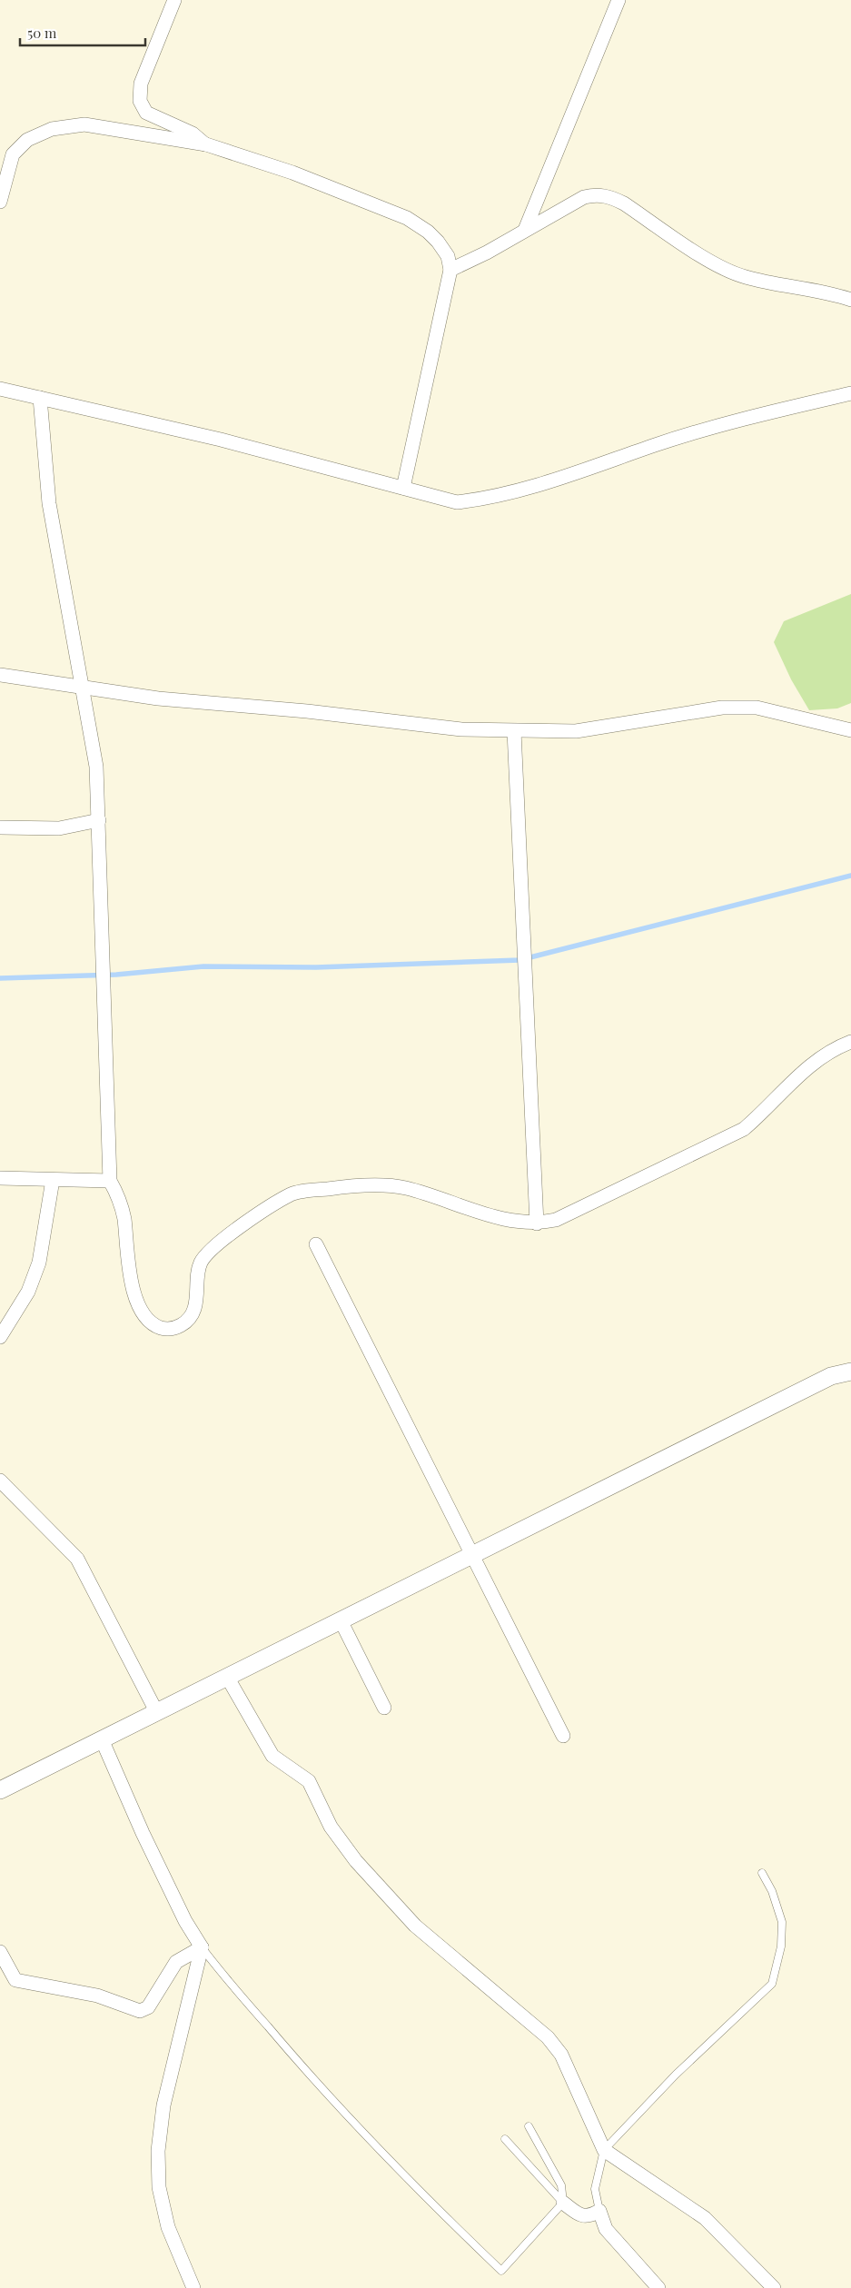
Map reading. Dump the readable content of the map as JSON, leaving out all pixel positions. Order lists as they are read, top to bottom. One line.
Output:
{"scale_bar":"50 m"}
